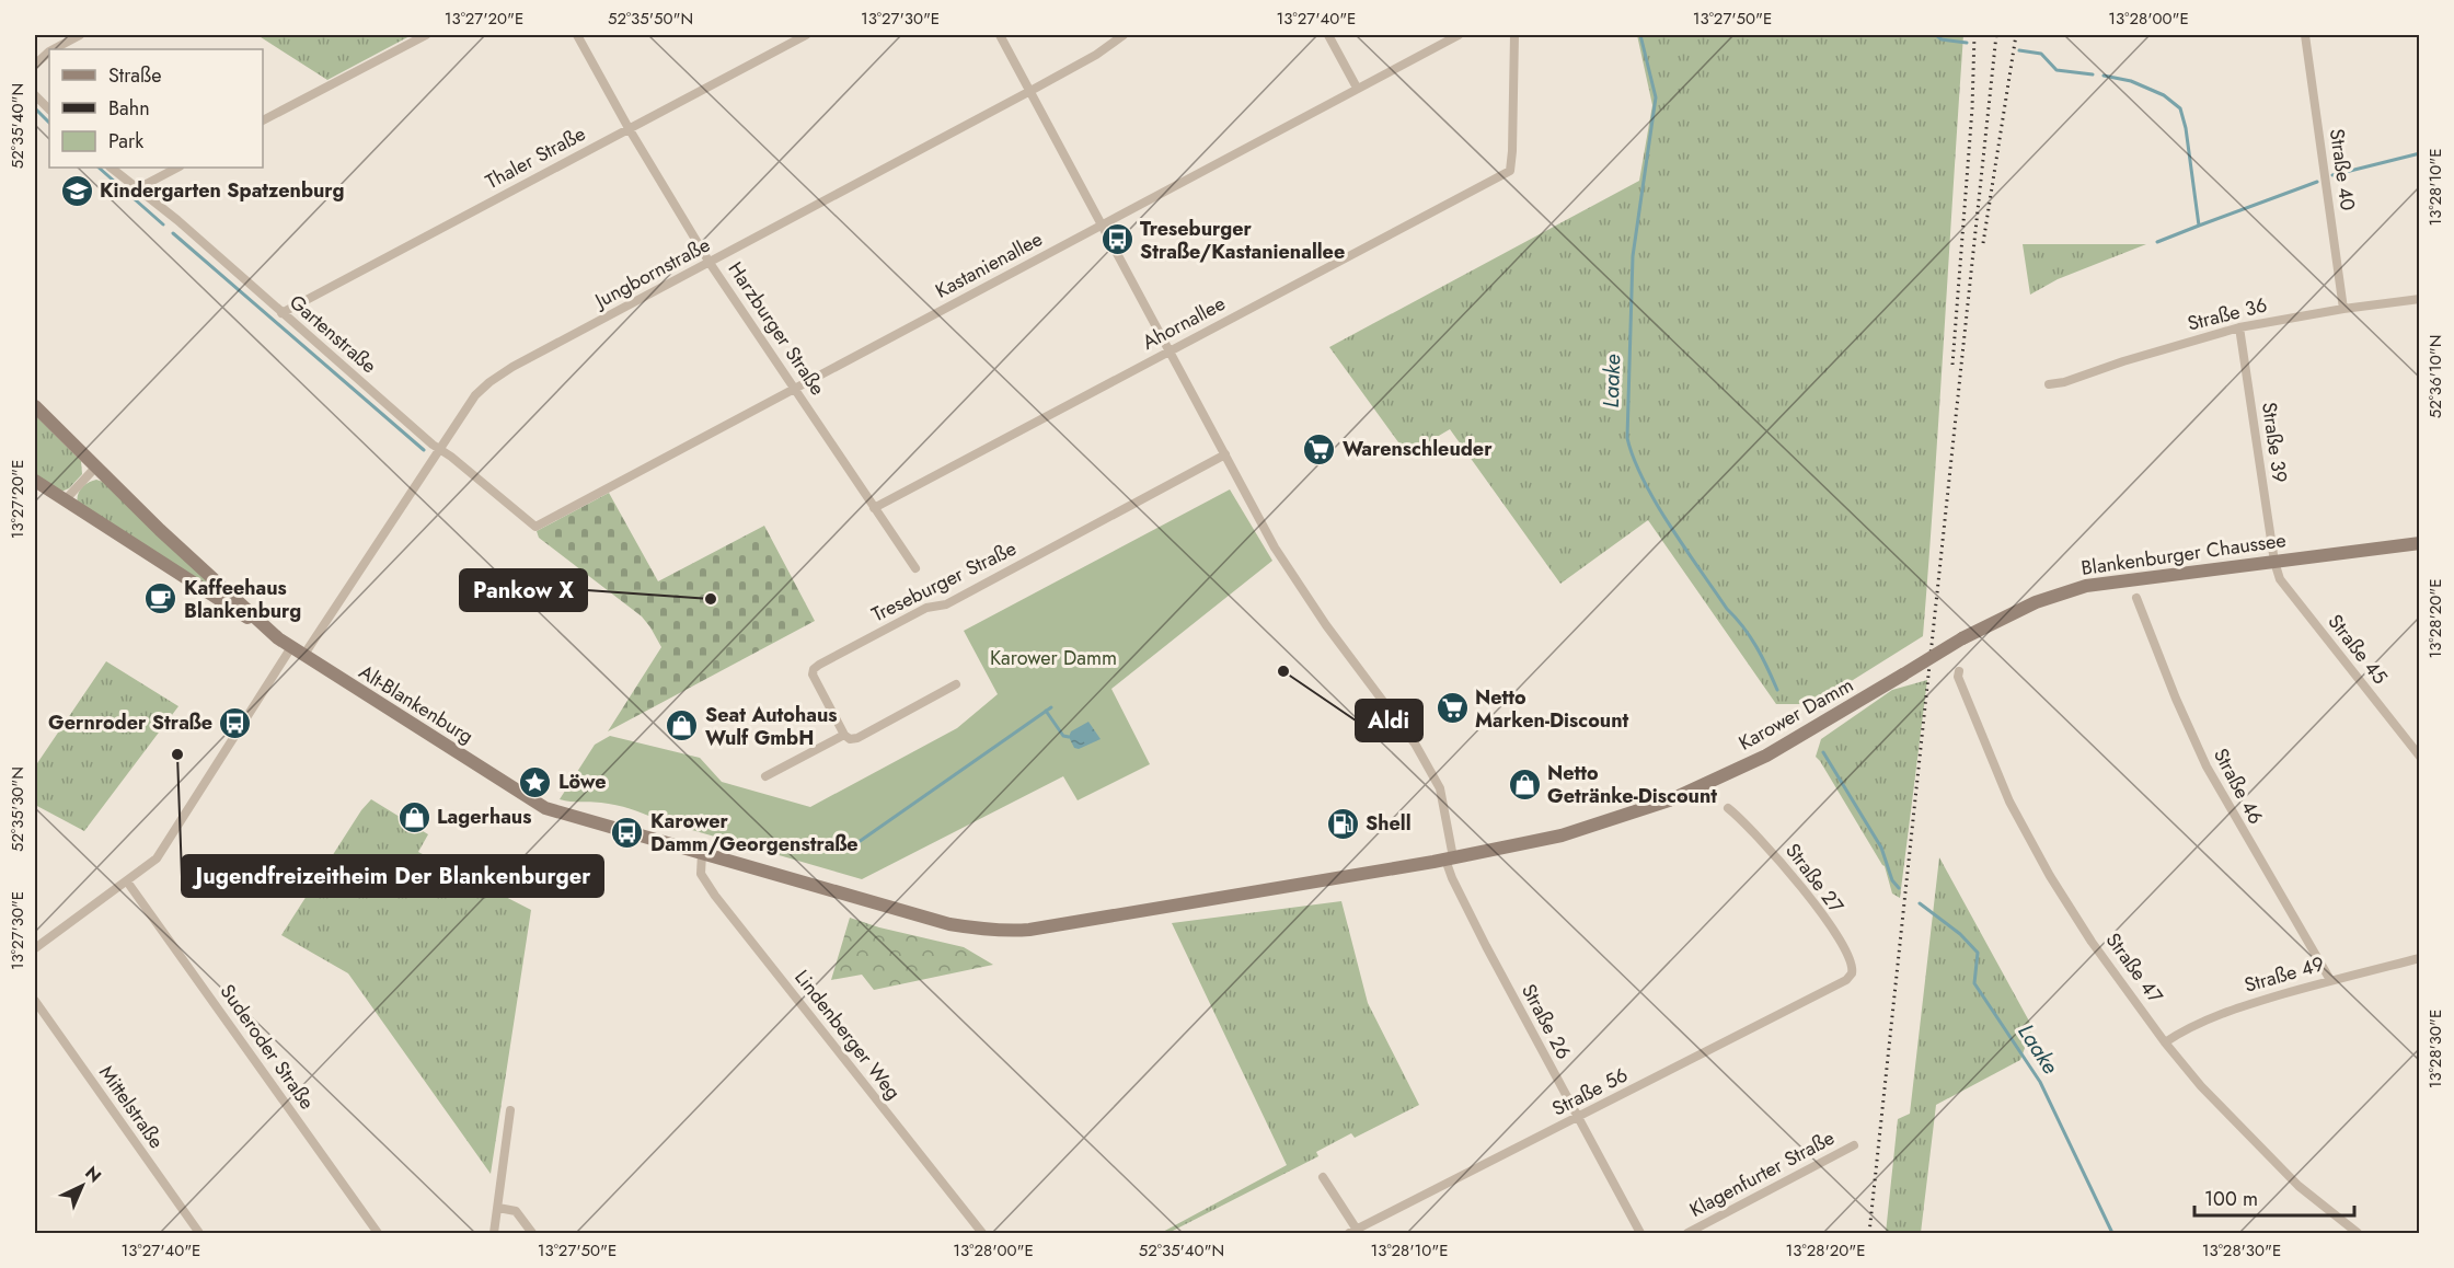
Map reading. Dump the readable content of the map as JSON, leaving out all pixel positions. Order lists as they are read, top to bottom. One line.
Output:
{"streets":{"main road":["Blankenburger Chaussee","Alt-Blankenburg","Karower Damm"],"street":["Thaler Straße","Straße 40","Kastanienallee","Jungbornstraße","Straße 36","Ahornallee","Harzburger Straße","Gartenstraße","Straße 39","Treseburger Straße","Straße 45","Straße 46","Straße 27","Straße 47","Straße 49","Straße 26","Lindenberger Weg","Suderoder Straße","Straße 56","Mittelstraße","Klagenfurter Straße"]},"crossings":[["Thaler Straße","Harzburger Straße"],["Thaler Straße","Gartenstraße"],["Straße 40","Straße 36"],["Kastanienallee","Harzburger Straße"],["Kastanienallee","Gartenstraße"],["Jungbornstraße","Harzburger Straße"],["Jungbornstraße","Gartenstraße"],["Jungbornstraße","Alt-Blankenburg"],["Straße 36","Straße 39"],["Ahornallee","Harzburger Straße"],["Straße 39","Blankenburger Chaussee"],["Straße 39","Straße 45"],["Blankenburger Chaussee","Straße 45"],["Blankenburger Chaussee","Karower Damm"],["Alt-Blankenburg","Karower Damm"],["Karower Damm","Straße 26"],["Karower Damm","Lindenberger Weg"],["Straße 46","Straße 49"],["Straße 27","Straße 56"],["Straße 47","Straße 49"],["Straße 26","Straße 56"]],"water":["Laake"],"parks":["Karower Damm"],"places":{"school or university":["Kindergarten Spatzenburg"],"bus stop":["Treseburger Straße/Kastanienallee","Gernroder Straße","Karower Damm/Georgenstraße"],"supermarket":["Warenschleuder","Netto Marken-Discount"],"cafe":["Kaffeehaus Blankenburg"],"other":["Pankow X","Aldi","Jugendfreizeitheim Der Blankenburger"],"shop":["Seat Autohaus Wulf GmbH","Netto Getränke-Discount","Lagerhaus"],"place":["Löwe"],"fuel station":["Shell"]},"legend":["Straße","Bahn","Park"],"scale_bar":"100 m","north":"top right","coordinates":["13°27'20\"E","52°35'50\"N","13°27'30\"E","13°27'40\"E","13°27'50\"E","13°28'00\"E","52°35'40\"N","13°28'10\"E","52°36'10\"N","13°28'20\"E","52°35'30\"N","13°28'30\"E"]}
